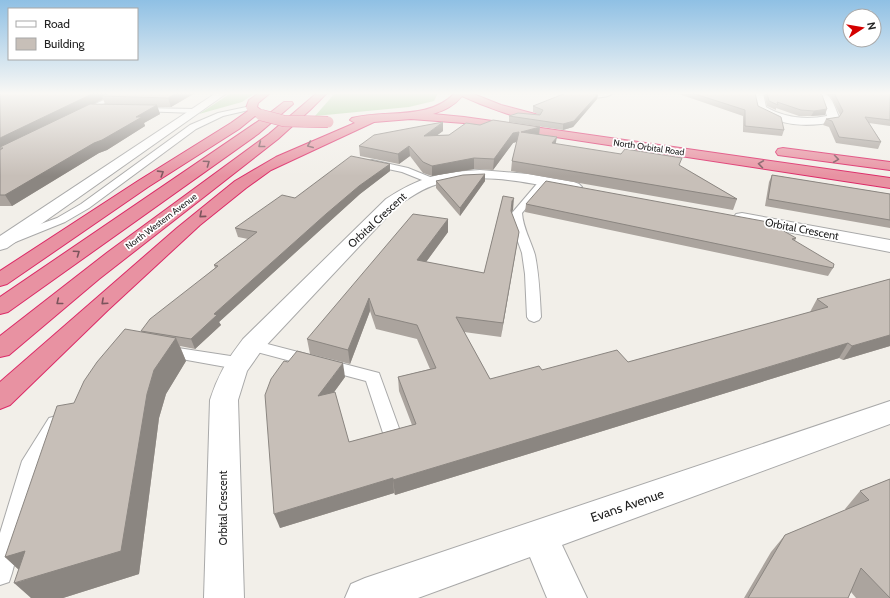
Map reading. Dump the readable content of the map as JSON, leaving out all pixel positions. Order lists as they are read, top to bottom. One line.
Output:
{"streets":{"highway":["North Orbital Road","North Western Avenue"],"street":["Orbital Crescent","Evans Avenue"]},"one_way":["North Orbital Road"],"legend":["Road","Building"],"north":"right"}
